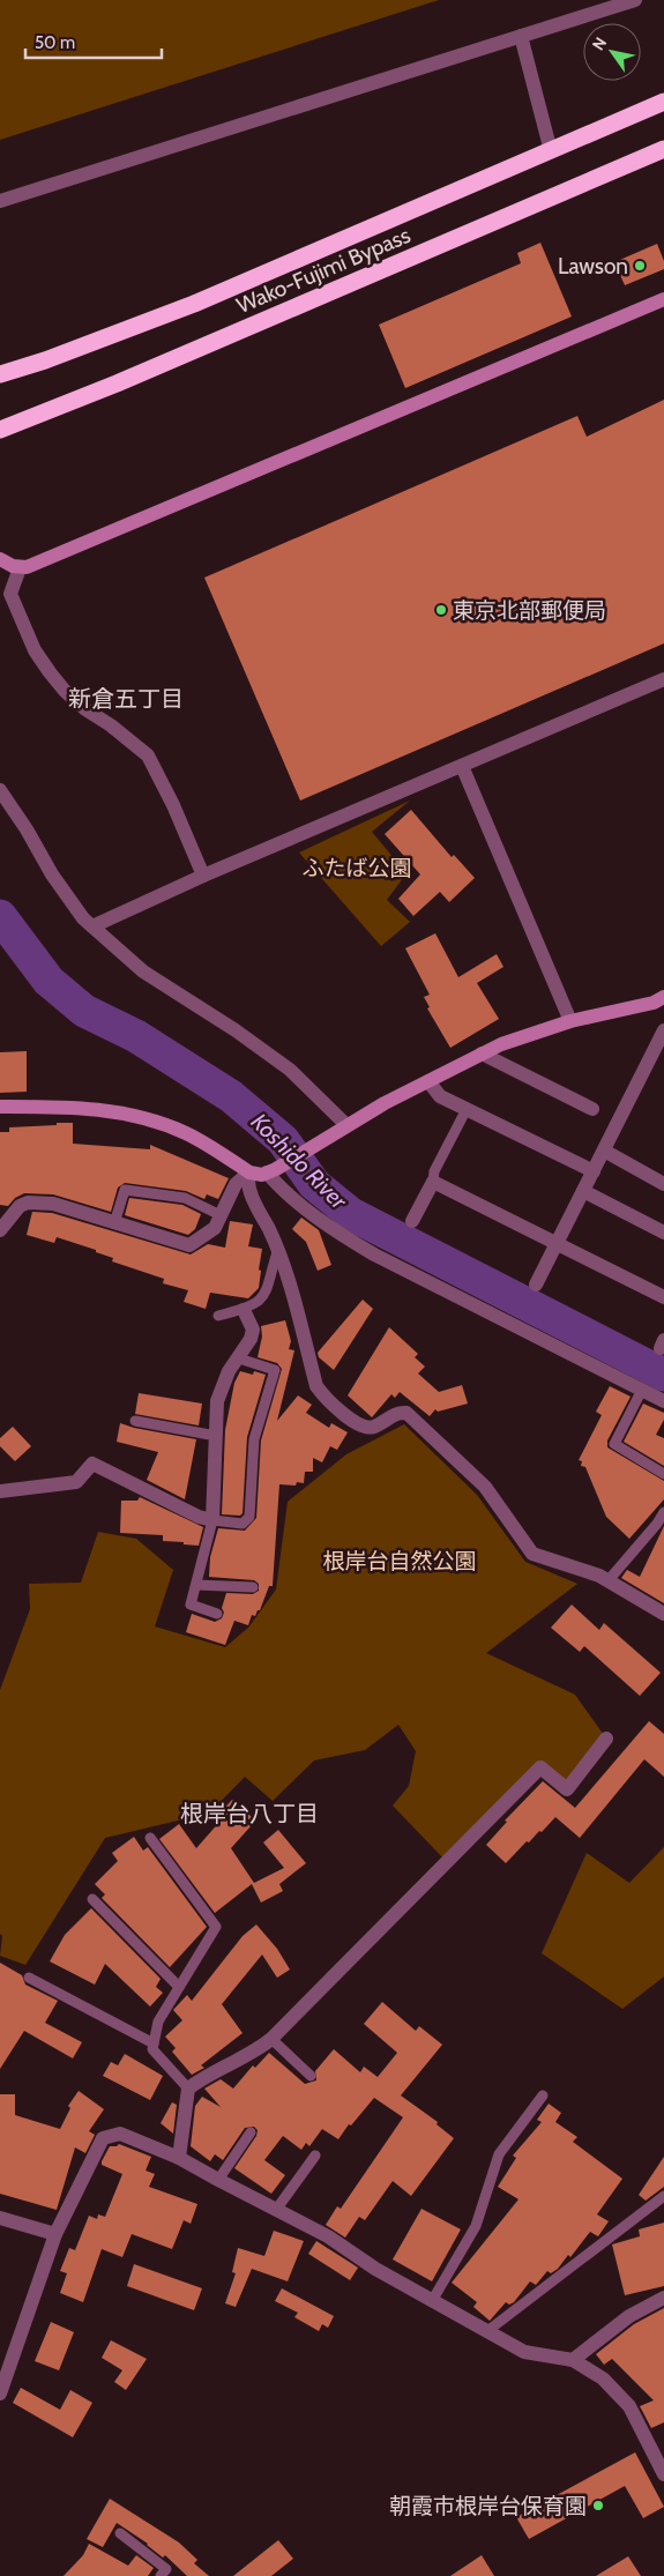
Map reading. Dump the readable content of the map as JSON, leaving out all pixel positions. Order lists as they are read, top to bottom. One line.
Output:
{"streets":{"highway":["Wako-Fujimi Bypass"]},"districts":["新倉五丁目","根岸台八丁目"],"water":["Koshido River"],"parks":["ふたば公園","根岸台自然公園"],"places":["Lawson","東京北部郵便局","朝霞市根岸台保育園"],"scale_bar":"50 m","north":"top left"}
